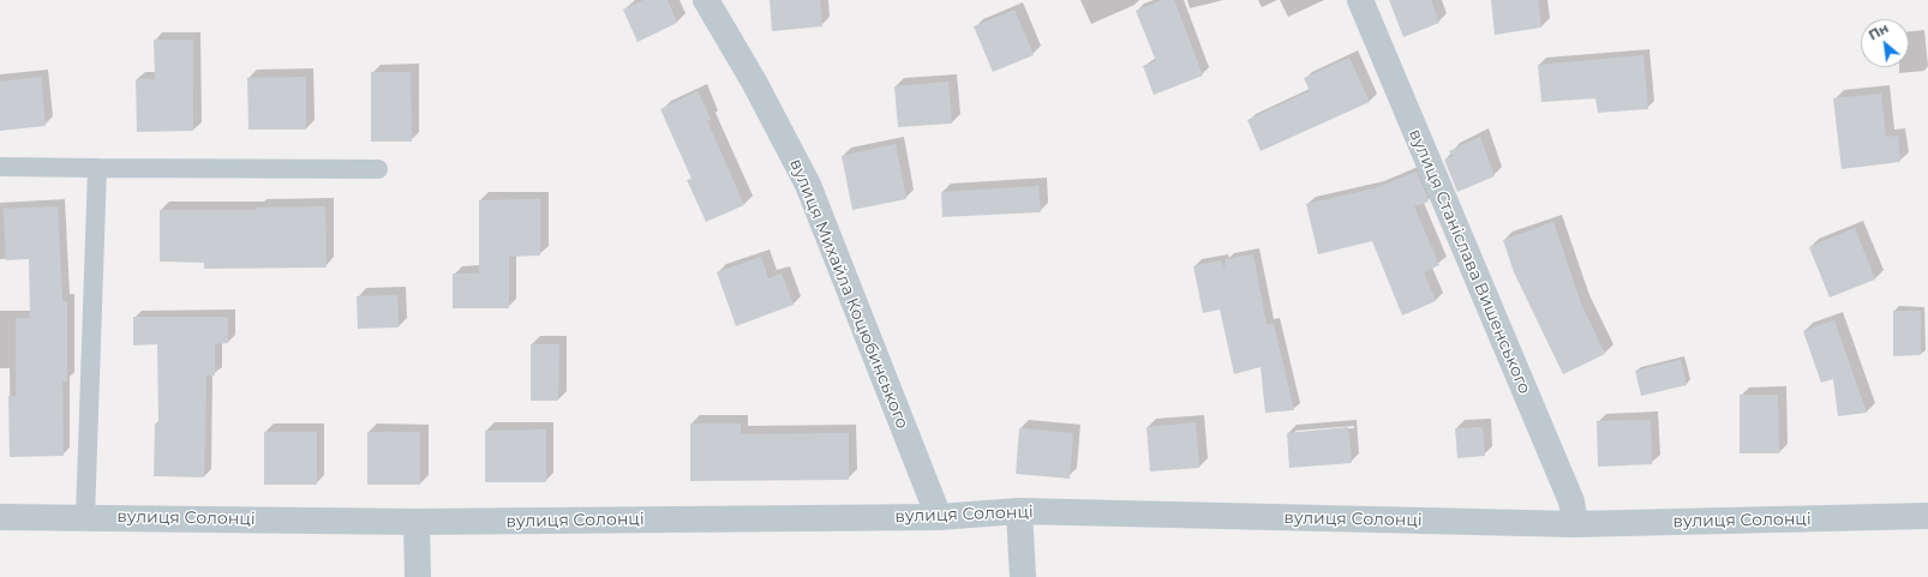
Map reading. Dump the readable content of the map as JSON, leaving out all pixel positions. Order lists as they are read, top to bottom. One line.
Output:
{"streets":{"street":["вулиця Станіслава Вишенського","вулиця Михайла Коцюбинського","вулиця Солонці"]},"crossings":[["вулиця Станіслава Вишенського","вулиця Солонці"],["вулиця Михайла Коцюбинського","вулиця Солонці"]],"north":"top left"}
